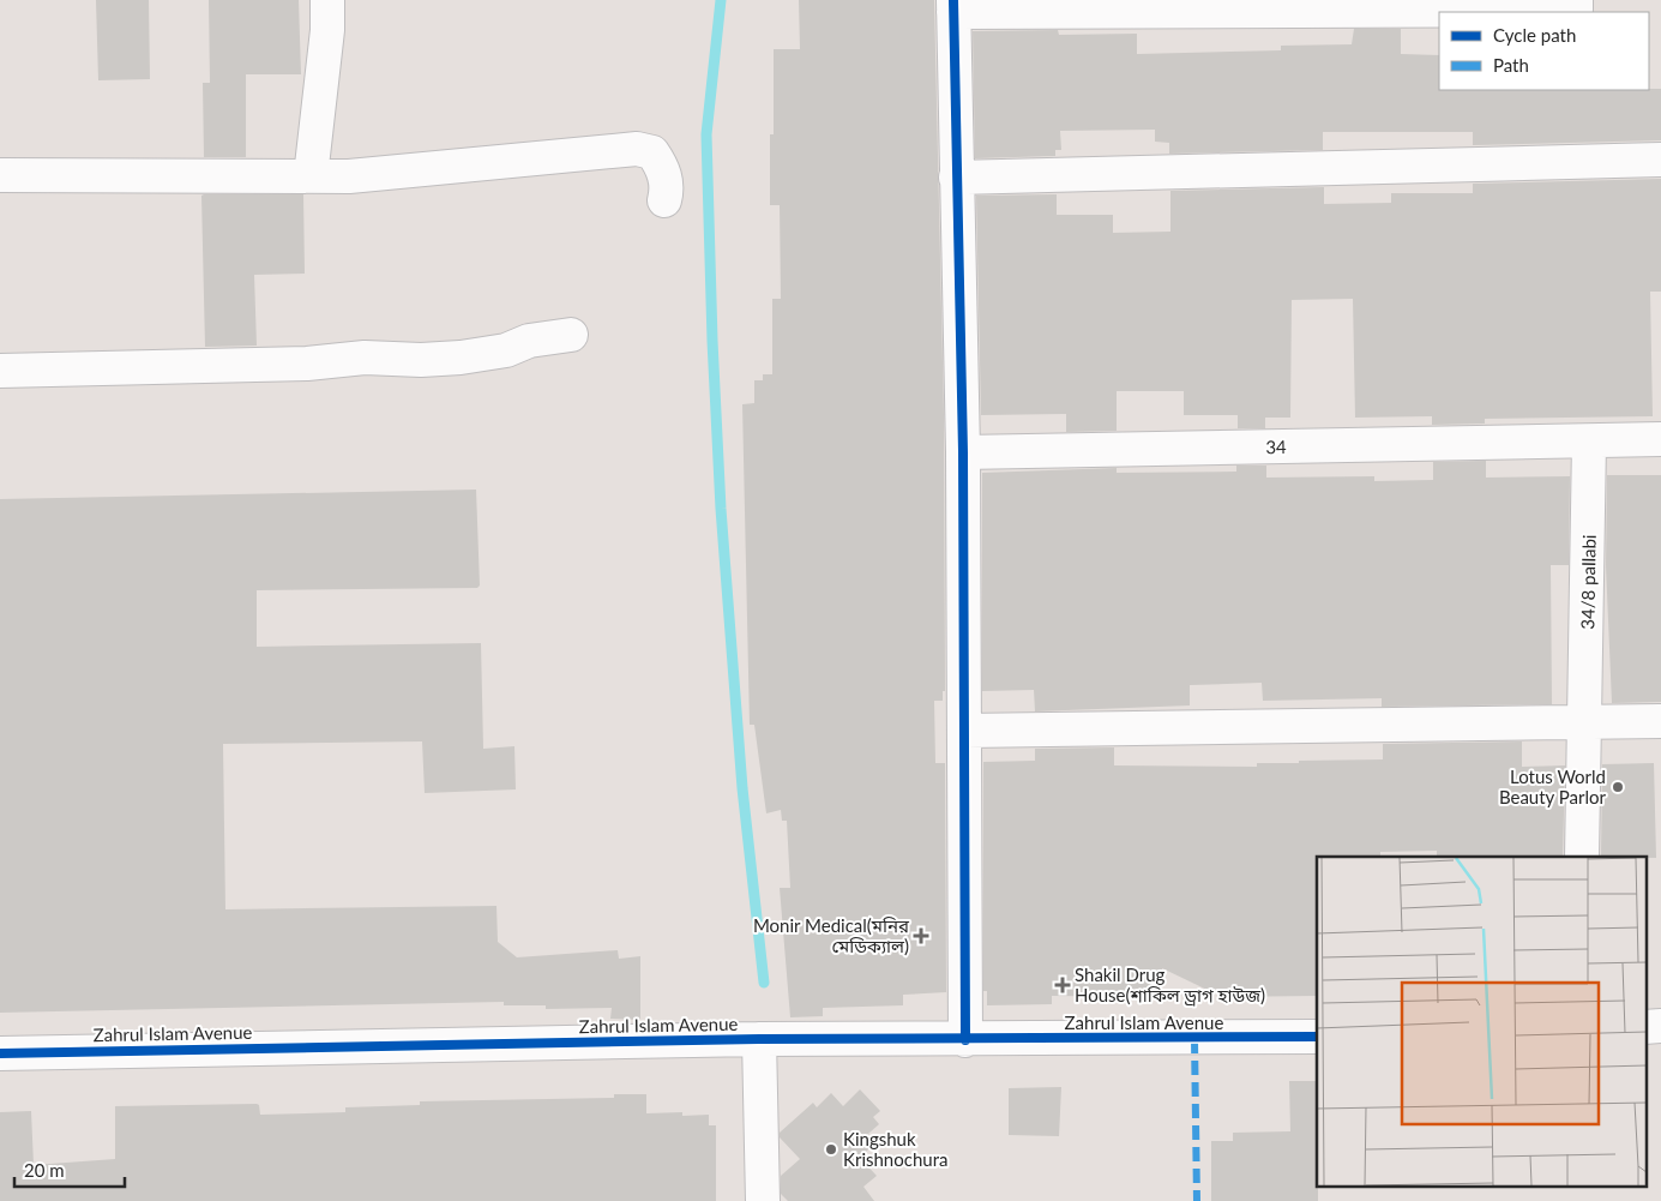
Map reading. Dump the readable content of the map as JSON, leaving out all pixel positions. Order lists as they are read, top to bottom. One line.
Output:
{"streets":{"street":["34","34/8 pallabi","Zahrul Islam Avenue"]},"crossings":[["34","34/8 pallabi"]],"places":{"other":["Lotus World Beauty Parlor","Kingshuk Krishnochura"],"health":["Monir Medical(মনির মেডিক্যাল)","Shakil Drug House(শাকিল ড্রাগ হাউজ)"]},"legend":["Cycle path","Path"],"scale_bar":"20 m"}
